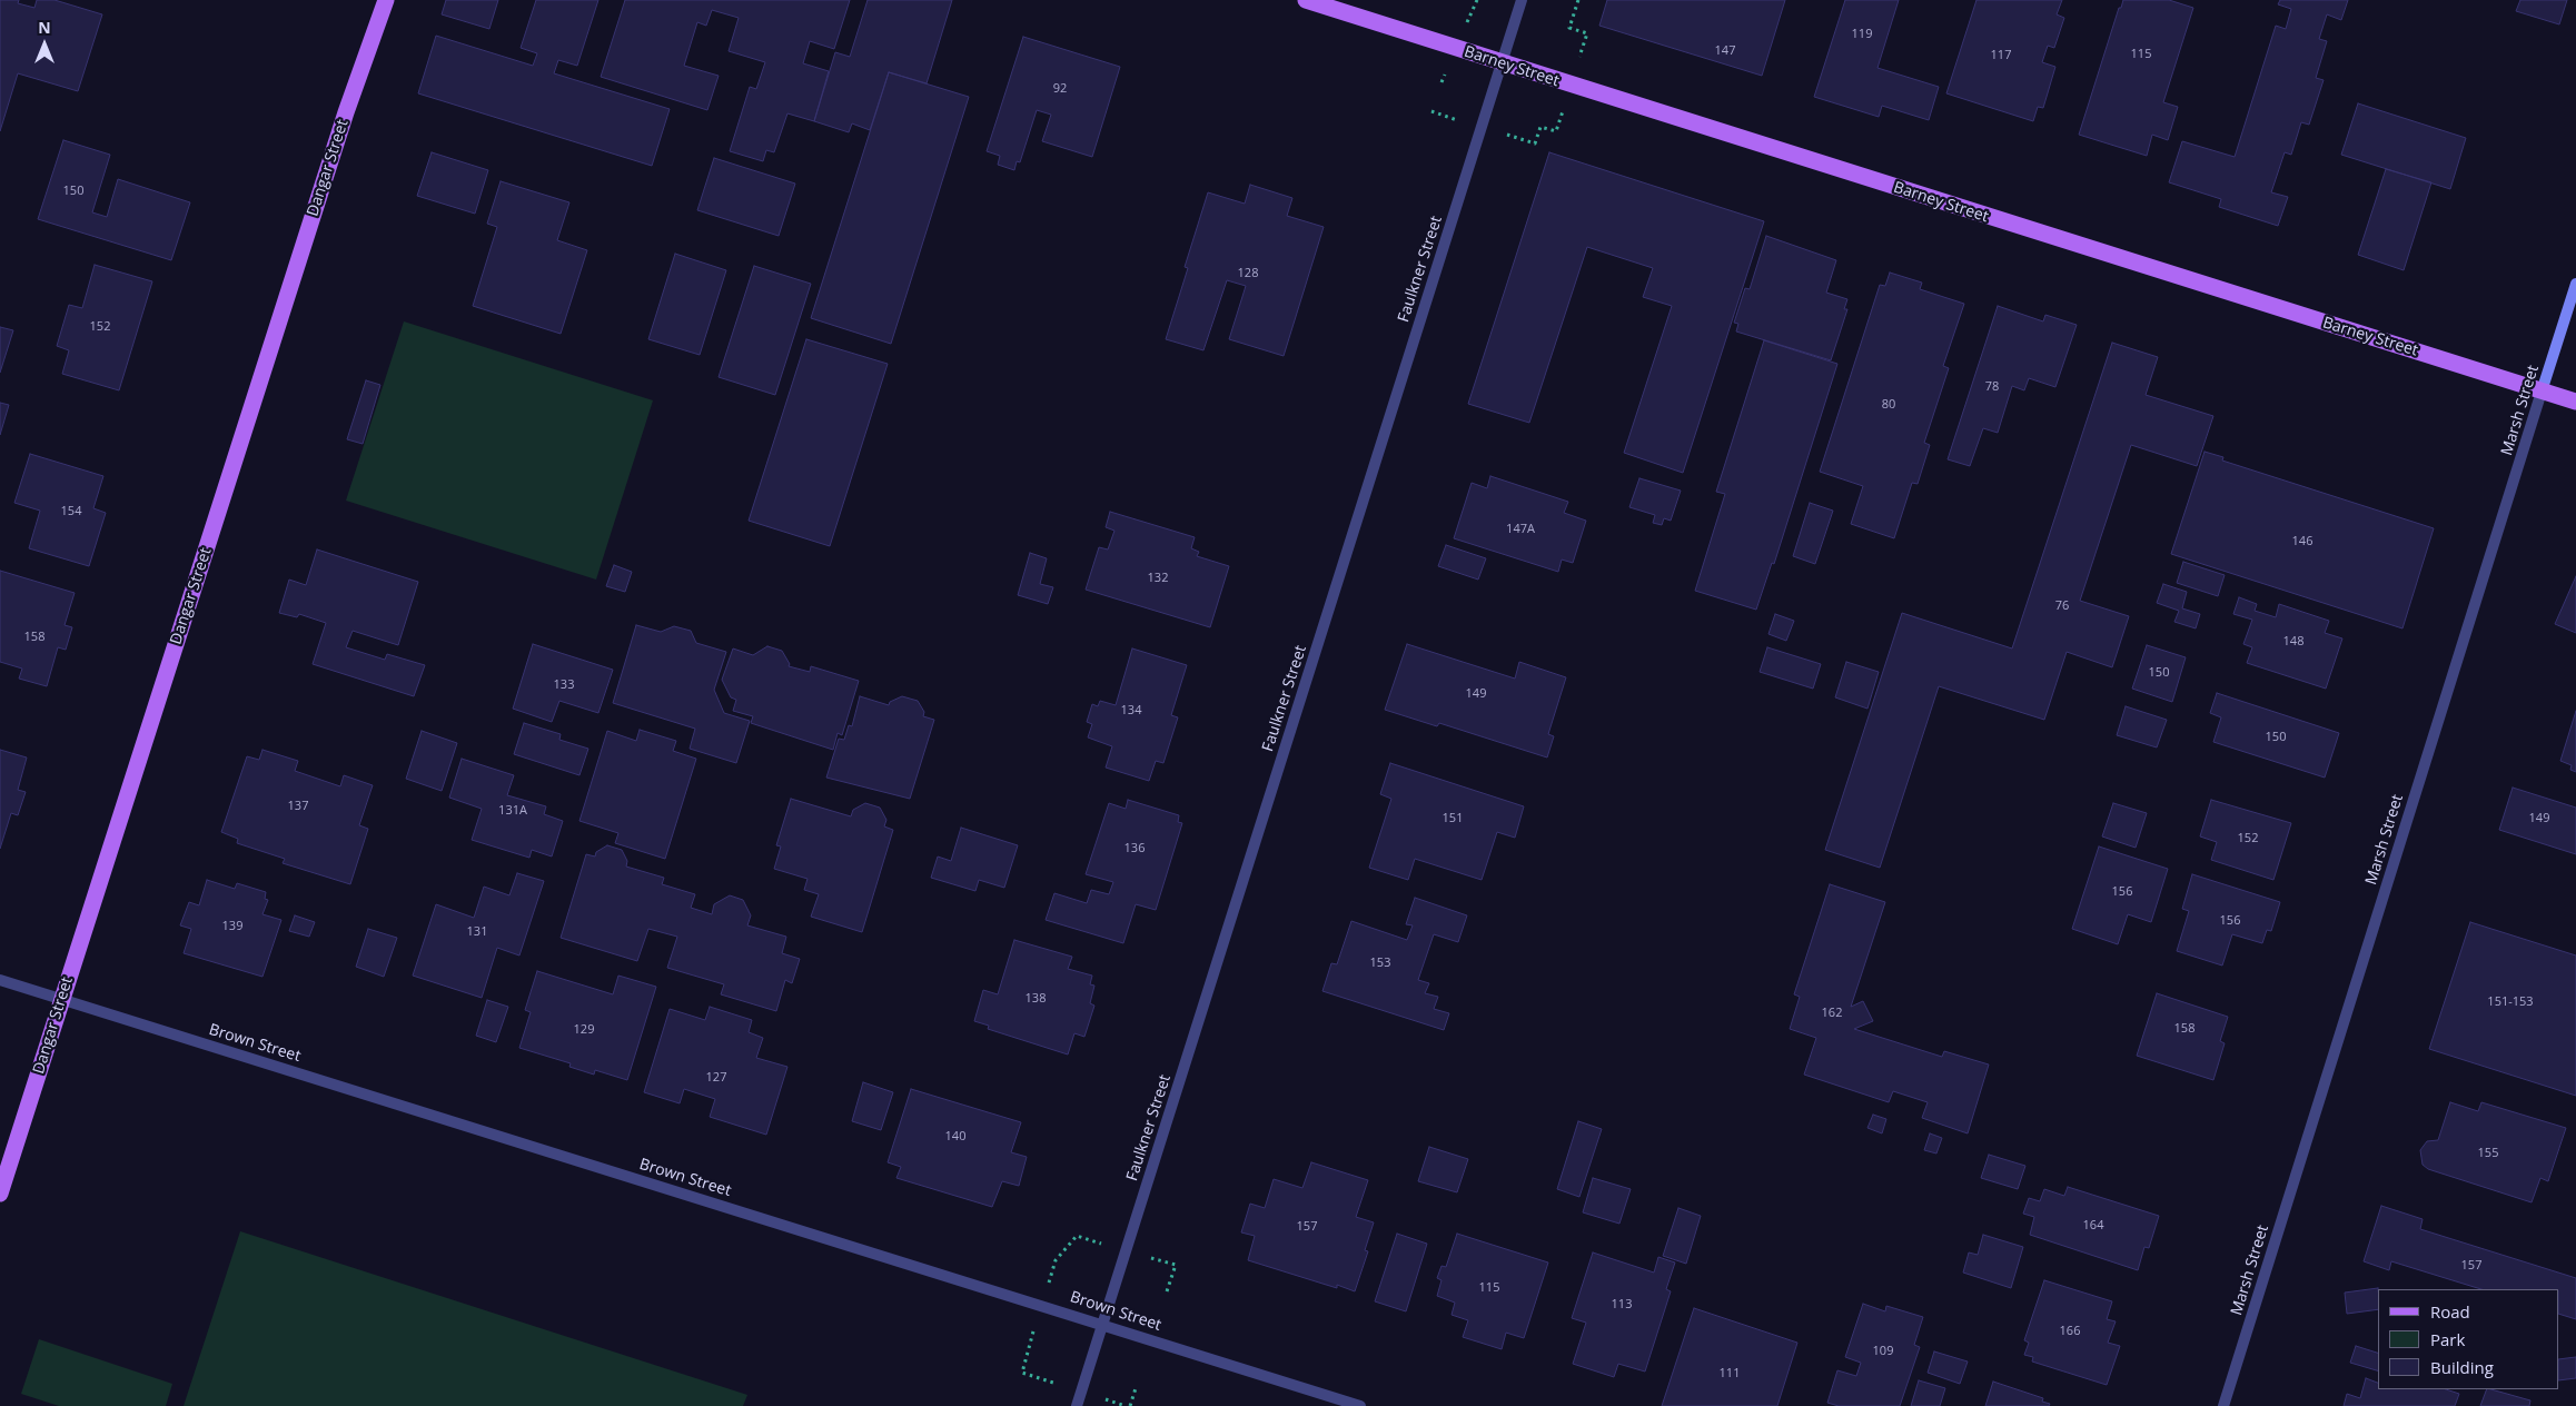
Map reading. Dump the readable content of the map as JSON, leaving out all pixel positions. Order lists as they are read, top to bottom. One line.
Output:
{"streets":{"main road":["Barney Street","Dangar Street","Marsh Street"],"street":["Faulkner Street","Brown Street"]},"crossings":[["Barney Street","Faulkner Street"],["Barney Street","Marsh Street"],["Dangar Street","Brown Street"],["Faulkner Street","Brown Street"]],"house_numbers":["119","147","115","117","92","150","128","152","78","80","154","147A","146","132","76","158","148","150","133","149","134","150","137","131A","151","149","152","136","156","156","139","131","153","138","151-153","162","158","129","127","140","155","164","157","157","115","113","166","109","111"],"legend":["Road","Park","Building"],"north":"top"}
